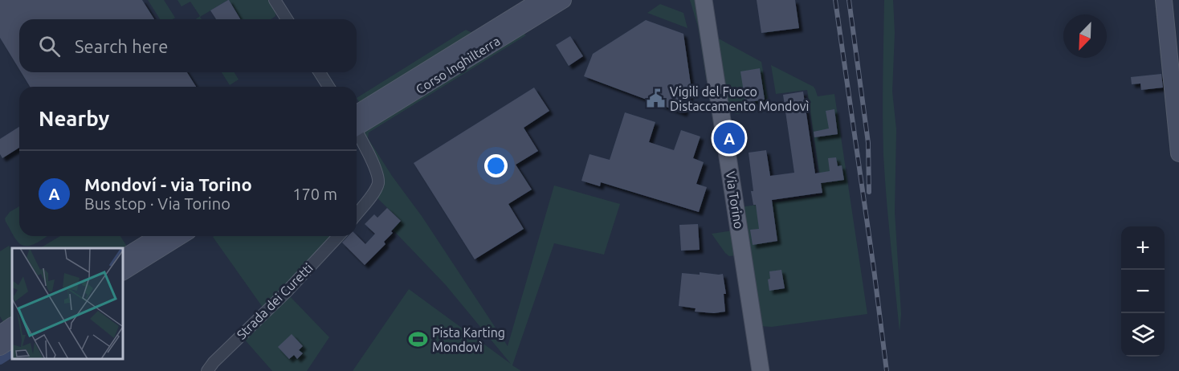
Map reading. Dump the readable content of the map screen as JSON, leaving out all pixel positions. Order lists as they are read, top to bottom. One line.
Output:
{"streets":{"main road":["Via Torino"],"street":["Corso Inghilterra","Strada dei Curetti"]},"places":{"public building":["Vigili del Fuoco Distaccamento Mondovì"],"sports":["Pista Karting Mondovì"]},"north":"bottom left","page":{"search":"Search here","heading":"Nearby","pins":"A","list":[{"mark":"A","name":"Mondoví - via Torino","note":"Bus stop · Via Torino","value":"170 m"}],"map_buttons":["+","−"]}}
